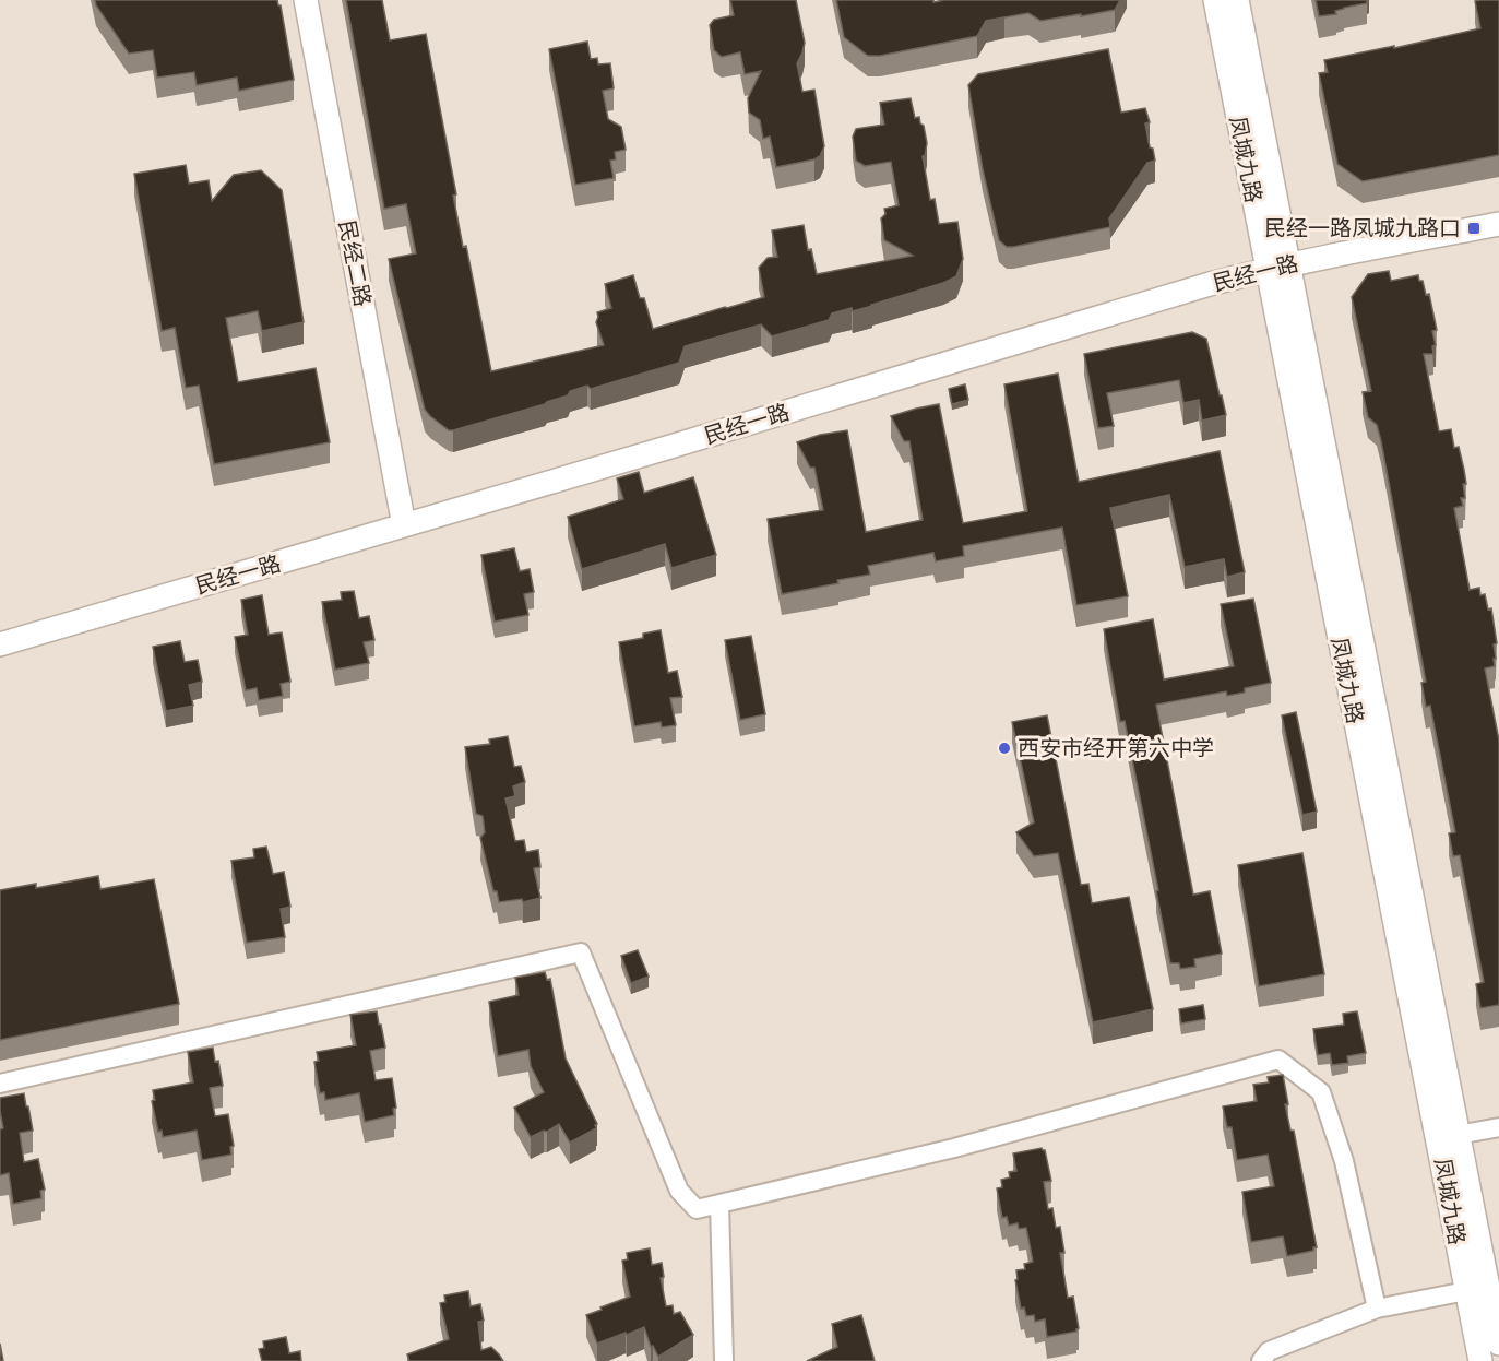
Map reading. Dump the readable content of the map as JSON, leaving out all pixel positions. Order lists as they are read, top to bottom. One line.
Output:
{"streets":{"street":["凤城九路","民经二路","民经一路"]},"crossings":[["凤城九路","民经一路"],["民经二路","民经一路"]],"places":{"transit":["民经一路凤城九路口"],"other":["西安市经开第六中学"]}}
